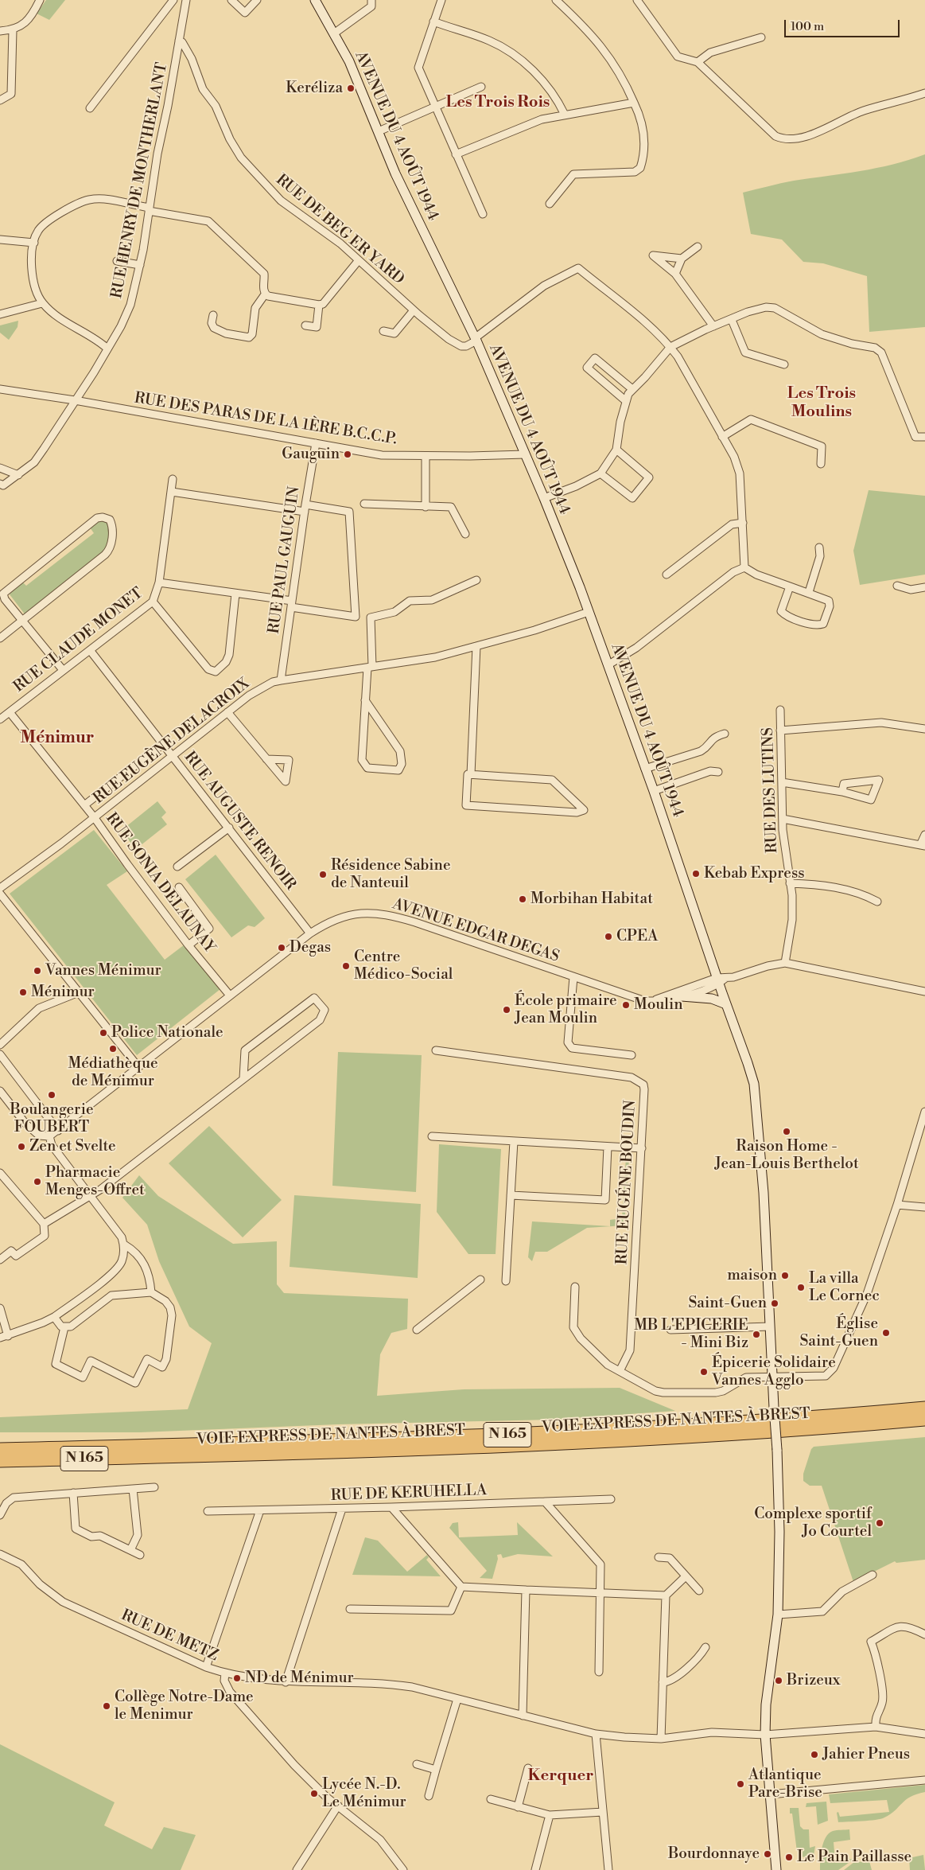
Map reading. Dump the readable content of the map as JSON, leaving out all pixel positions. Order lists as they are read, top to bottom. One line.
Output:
{"streets":{"highway":["VOIE EXPRESS DE NANTES À BREST","N 165"],"street":["AVENUE DU 4 AOÛT 1944","RUE HENRY DE MONTHERLANT","RUE DE BEG ER YARD","RUE DES PARAS DE LA 1ÈRE B.C.C.P.","RUE PAUL GAUGUIN","RUE CLAUDE MONET","RUE EUGÈNE DELACROIX","RUE DES LUTINS","RUE AUGUSTE RENOIR","RUE SONIA DELAUNAY","AVENUE EDGAR DEGAS","RUE EUGÉNE BOUDIN","RUE DE KERUHELLA","RUE DE METZ"]},"crossings":[["AVENUE DU 4 AOÛT 1944","RUE DE BEG ER YARD"],["AVENUE DU 4 AOÛT 1944","RUE DES PARAS DE LA 1ÈRE B.C.C.P."],["AVENUE DU 4 AOÛT 1944","RUE EUGÈNE DELACROIX"],["AVENUE DU 4 AOÛT 1944","AVENUE EDGAR DEGAS"],["RUE HENRY DE MONTHERLANT","RUE DE BEG ER YARD"],["RUE HENRY DE MONTHERLANT","RUE DES PARAS DE LA 1ÈRE B.C.C.P."],["RUE DES PARAS DE LA 1ÈRE B.C.C.P.","RUE PAUL GAUGUIN"],["RUE PAUL GAUGUIN","RUE EUGÈNE DELACROIX"],["RUE CLAUDE MONET","RUE AUGUSTE RENOIR"],["RUE CLAUDE MONET","RUE SONIA DELAUNAY"],["RUE EUGÈNE DELACROIX","RUE AUGUSTE RENOIR"],["RUE EUGÈNE DELACROIX","RUE SONIA DELAUNAY"],["RUE AUGUSTE RENOIR","AVENUE EDGAR DEGAS"],["RUE SONIA DELAUNAY","AVENUE EDGAR DEGAS"]],"districts":["Les Trois Rois","Les Trois Moulins","Ménimur","Kerquer"],"places":["Keréliza","Gauguin","Kebab Express","Résidence Sabine de Nanteuil","Morbihan Habitat","CPEA","Degas","Centre Médico-Social","Vannes Ménimur","Ménimur","Moulin","École primaire Jean Moulin","Police Nationale","Médiathèque de Ménimur","Boulangerie FOUBERT","Raison Home - Jean-Louis Berthelot","Zen et Svelte","Pharmacie Menges-Offret","maison","La villa Le Cornec","Saint-Guen","Église Saint-Guen","MB L'EPICERIE - Mini Biz","Épicerie Solidaire Vannes Agglo","Complexe sportif Jo Courtel","ND de Ménimur","Brizeux","Collège Notre-Dame le Menimur","Jahier Pneus","Atlantique Pare-Brise","Lycée N.-D. Le Ménimur","Bourdonnaye","Le Pain Paillasse"],"scale_bar":"100 m"}
